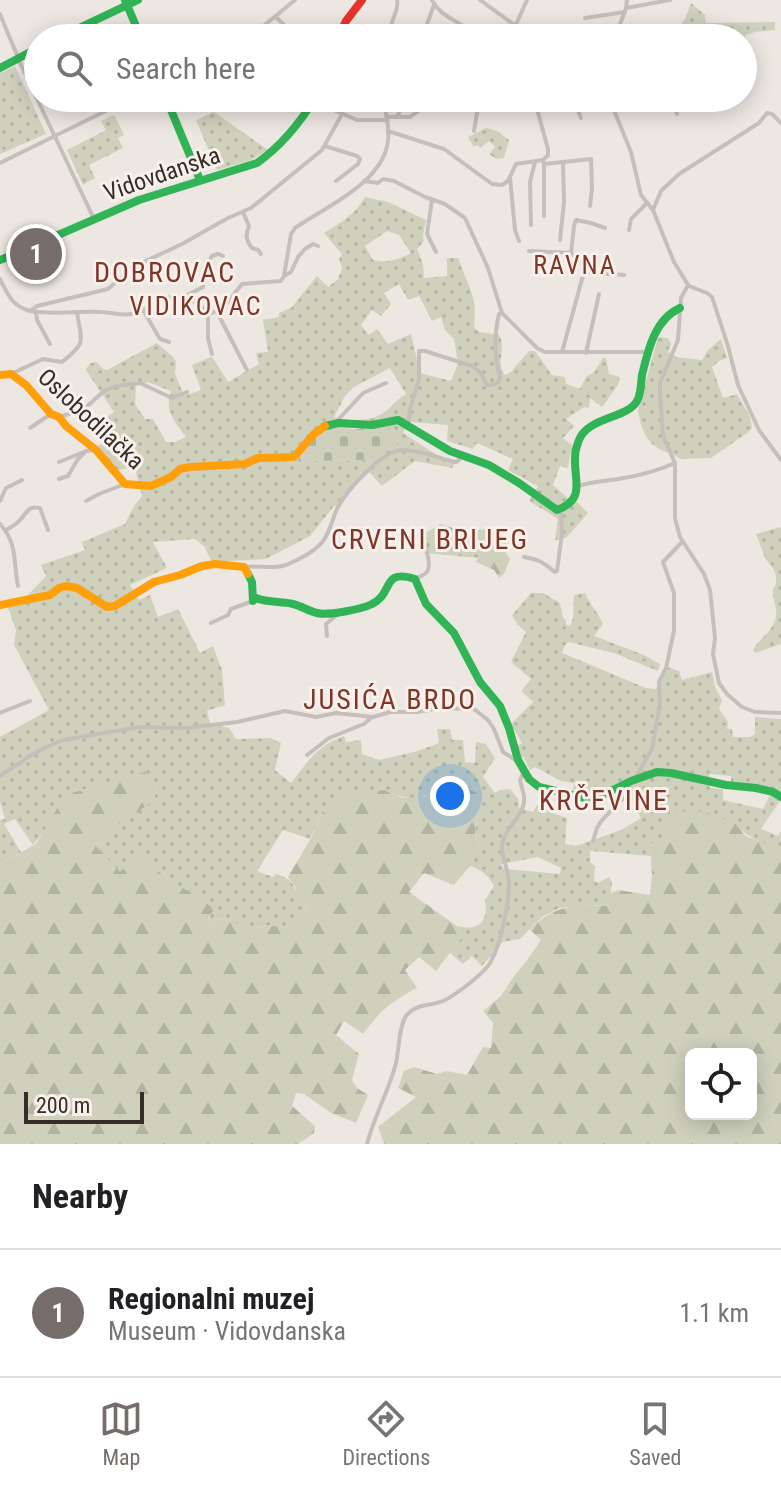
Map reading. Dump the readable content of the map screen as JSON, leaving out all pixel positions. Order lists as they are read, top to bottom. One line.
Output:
{"streets":{"street":["Vidovdanska","Oslobodilačka"]},"districts":["RAVNA","DOBROVAC","VIDIKOVAC","CRVENI BRIJEG","JUSIĆA BRDO","KRČEVINE"],"scale_bar":"200 m","page":{"search":"Search here","pins":"1","scale":"200 m","heading":"Nearby","list":[{"mark":"1","name":"Regionalni muzej","note":"Museum · Vidovdanska","value":"1.1 km"}],"nav":["Map","Directions","Saved"]}}
